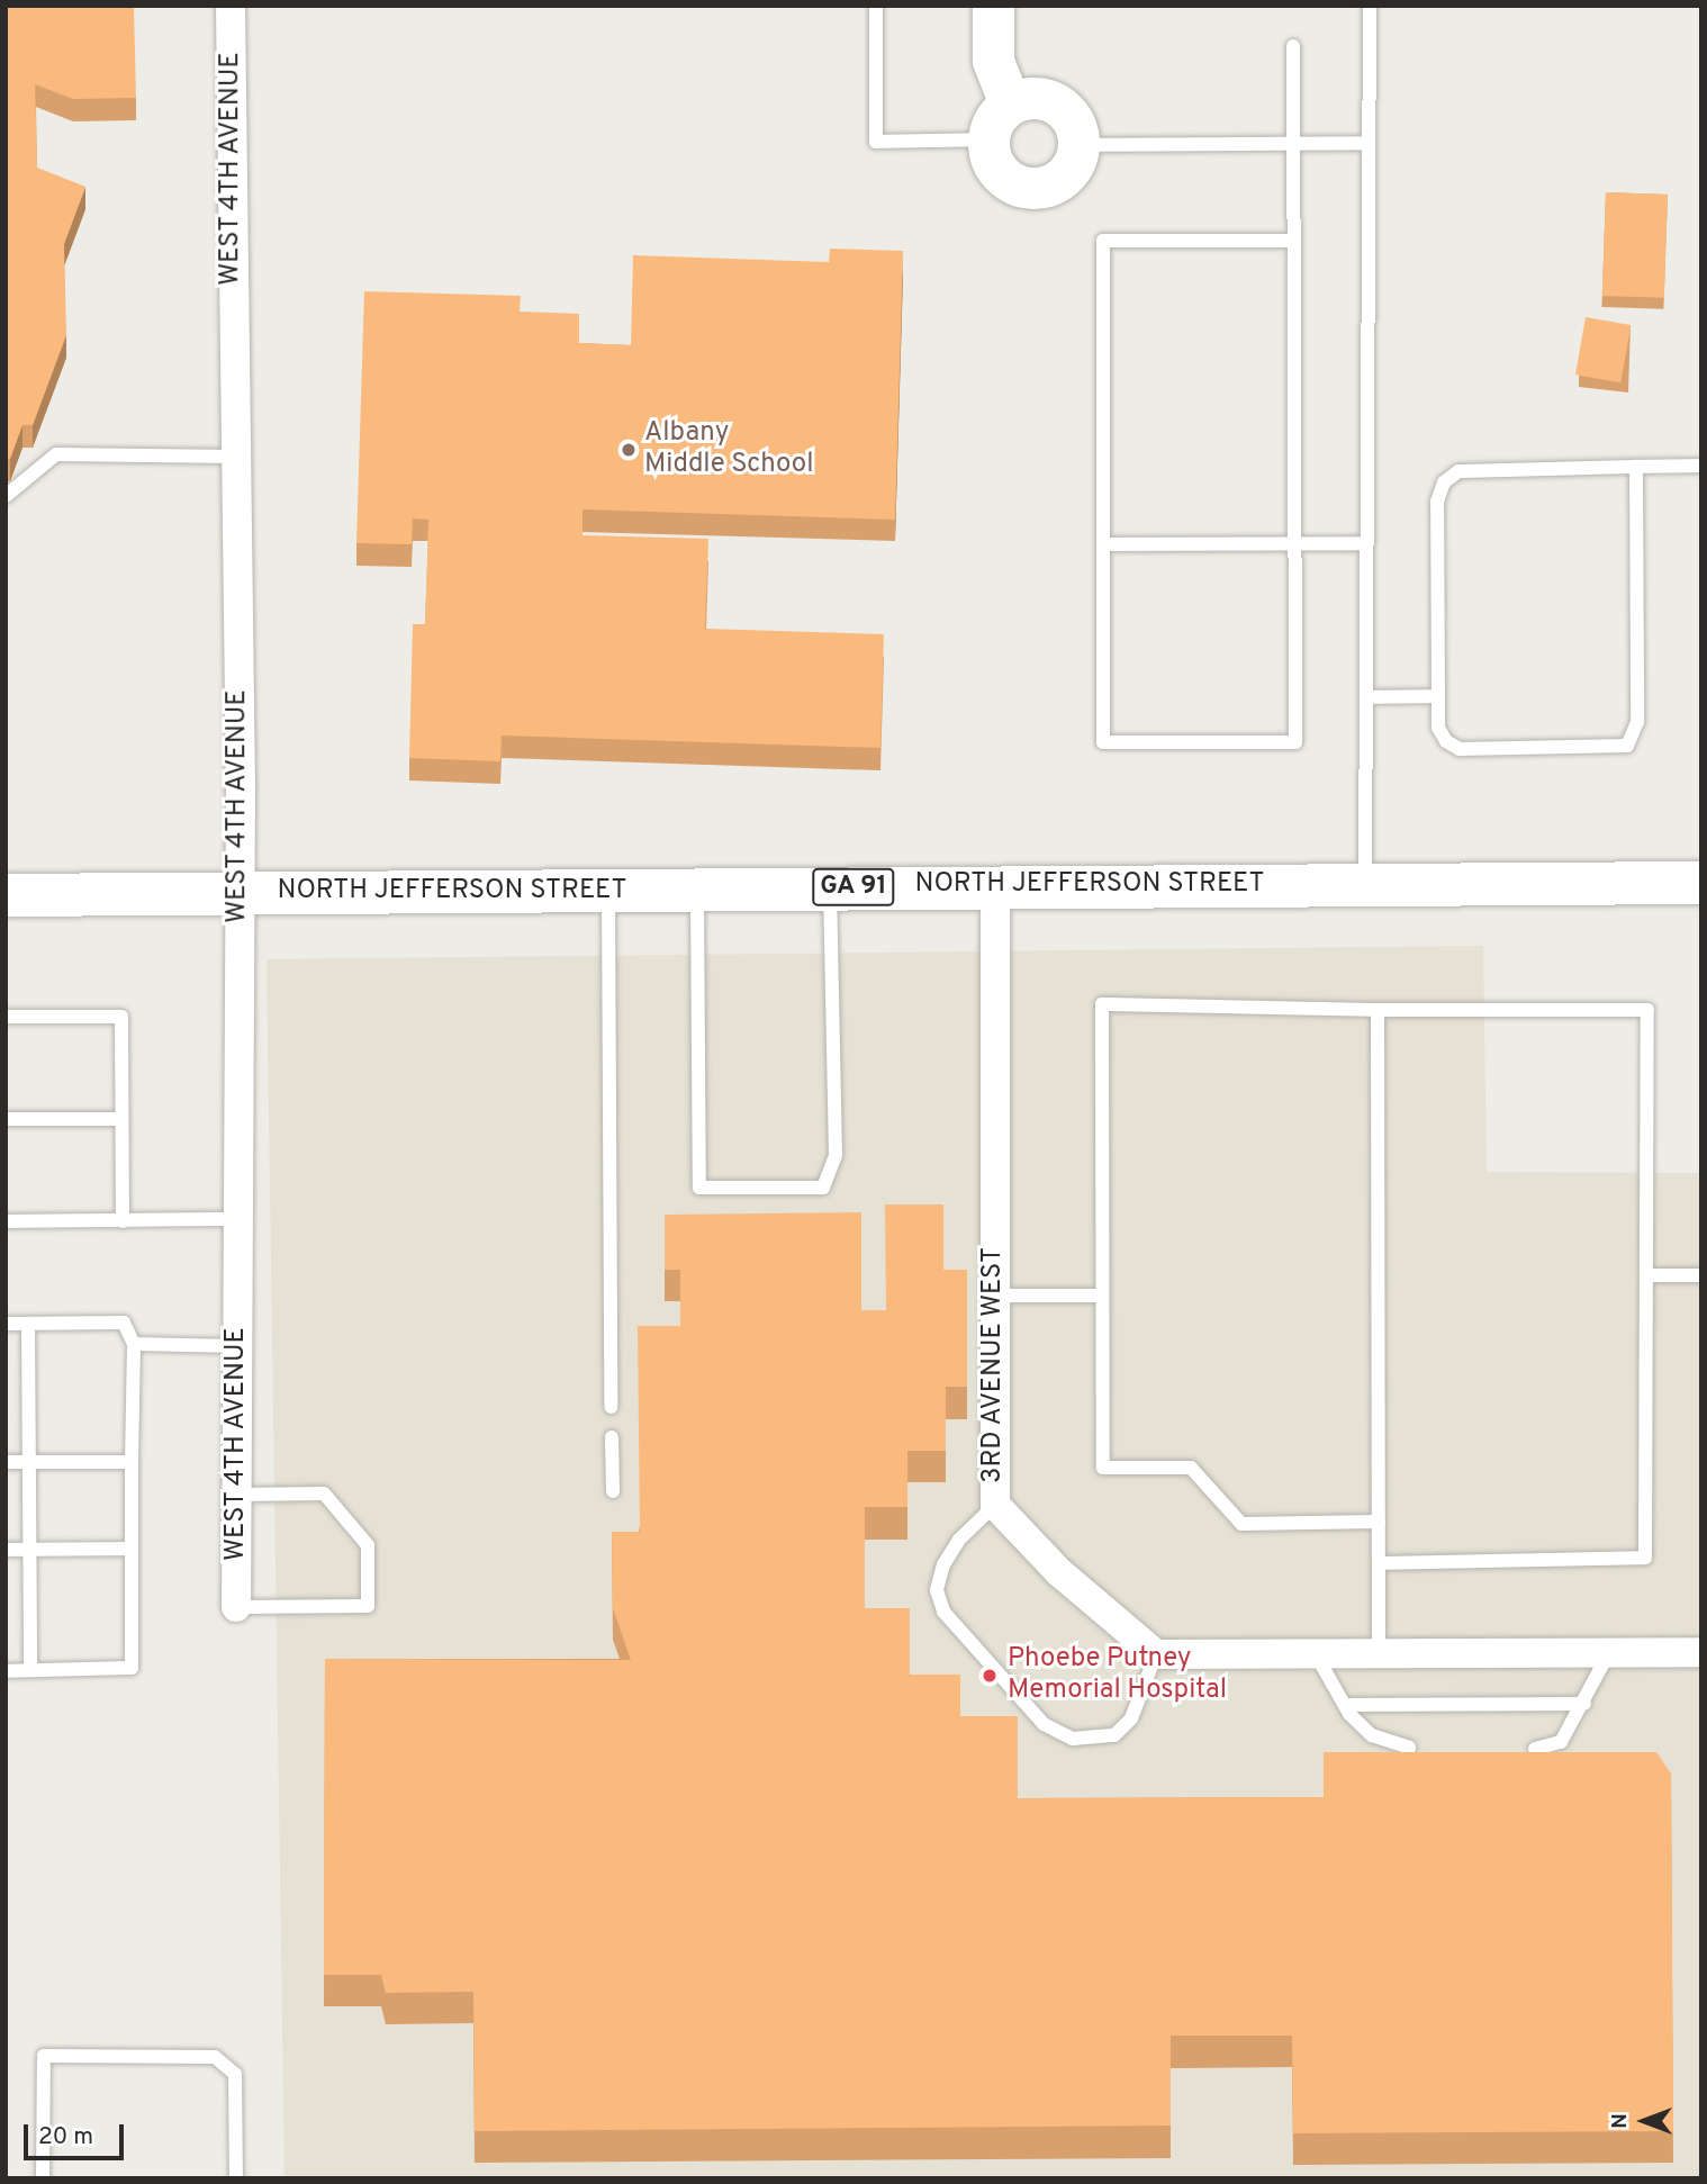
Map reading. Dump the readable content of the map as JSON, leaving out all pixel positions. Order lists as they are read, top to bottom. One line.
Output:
{"streets":{"main road":["NORTH JEFFERSON STREET","GA 91"],"street":["WEST 4TH AVENUE","3RD AVENUE WEST"]},"crossings":[["WEST 4TH AVENUE","NORTH JEFFERSON STREET"],["NORTH JEFFERSON STREET","3RD AVENUE WEST"]],"places":["Albany Middle School","Phoebe Putney Memorial Hospital"],"scale_bar":"20 m","north":"left"}
